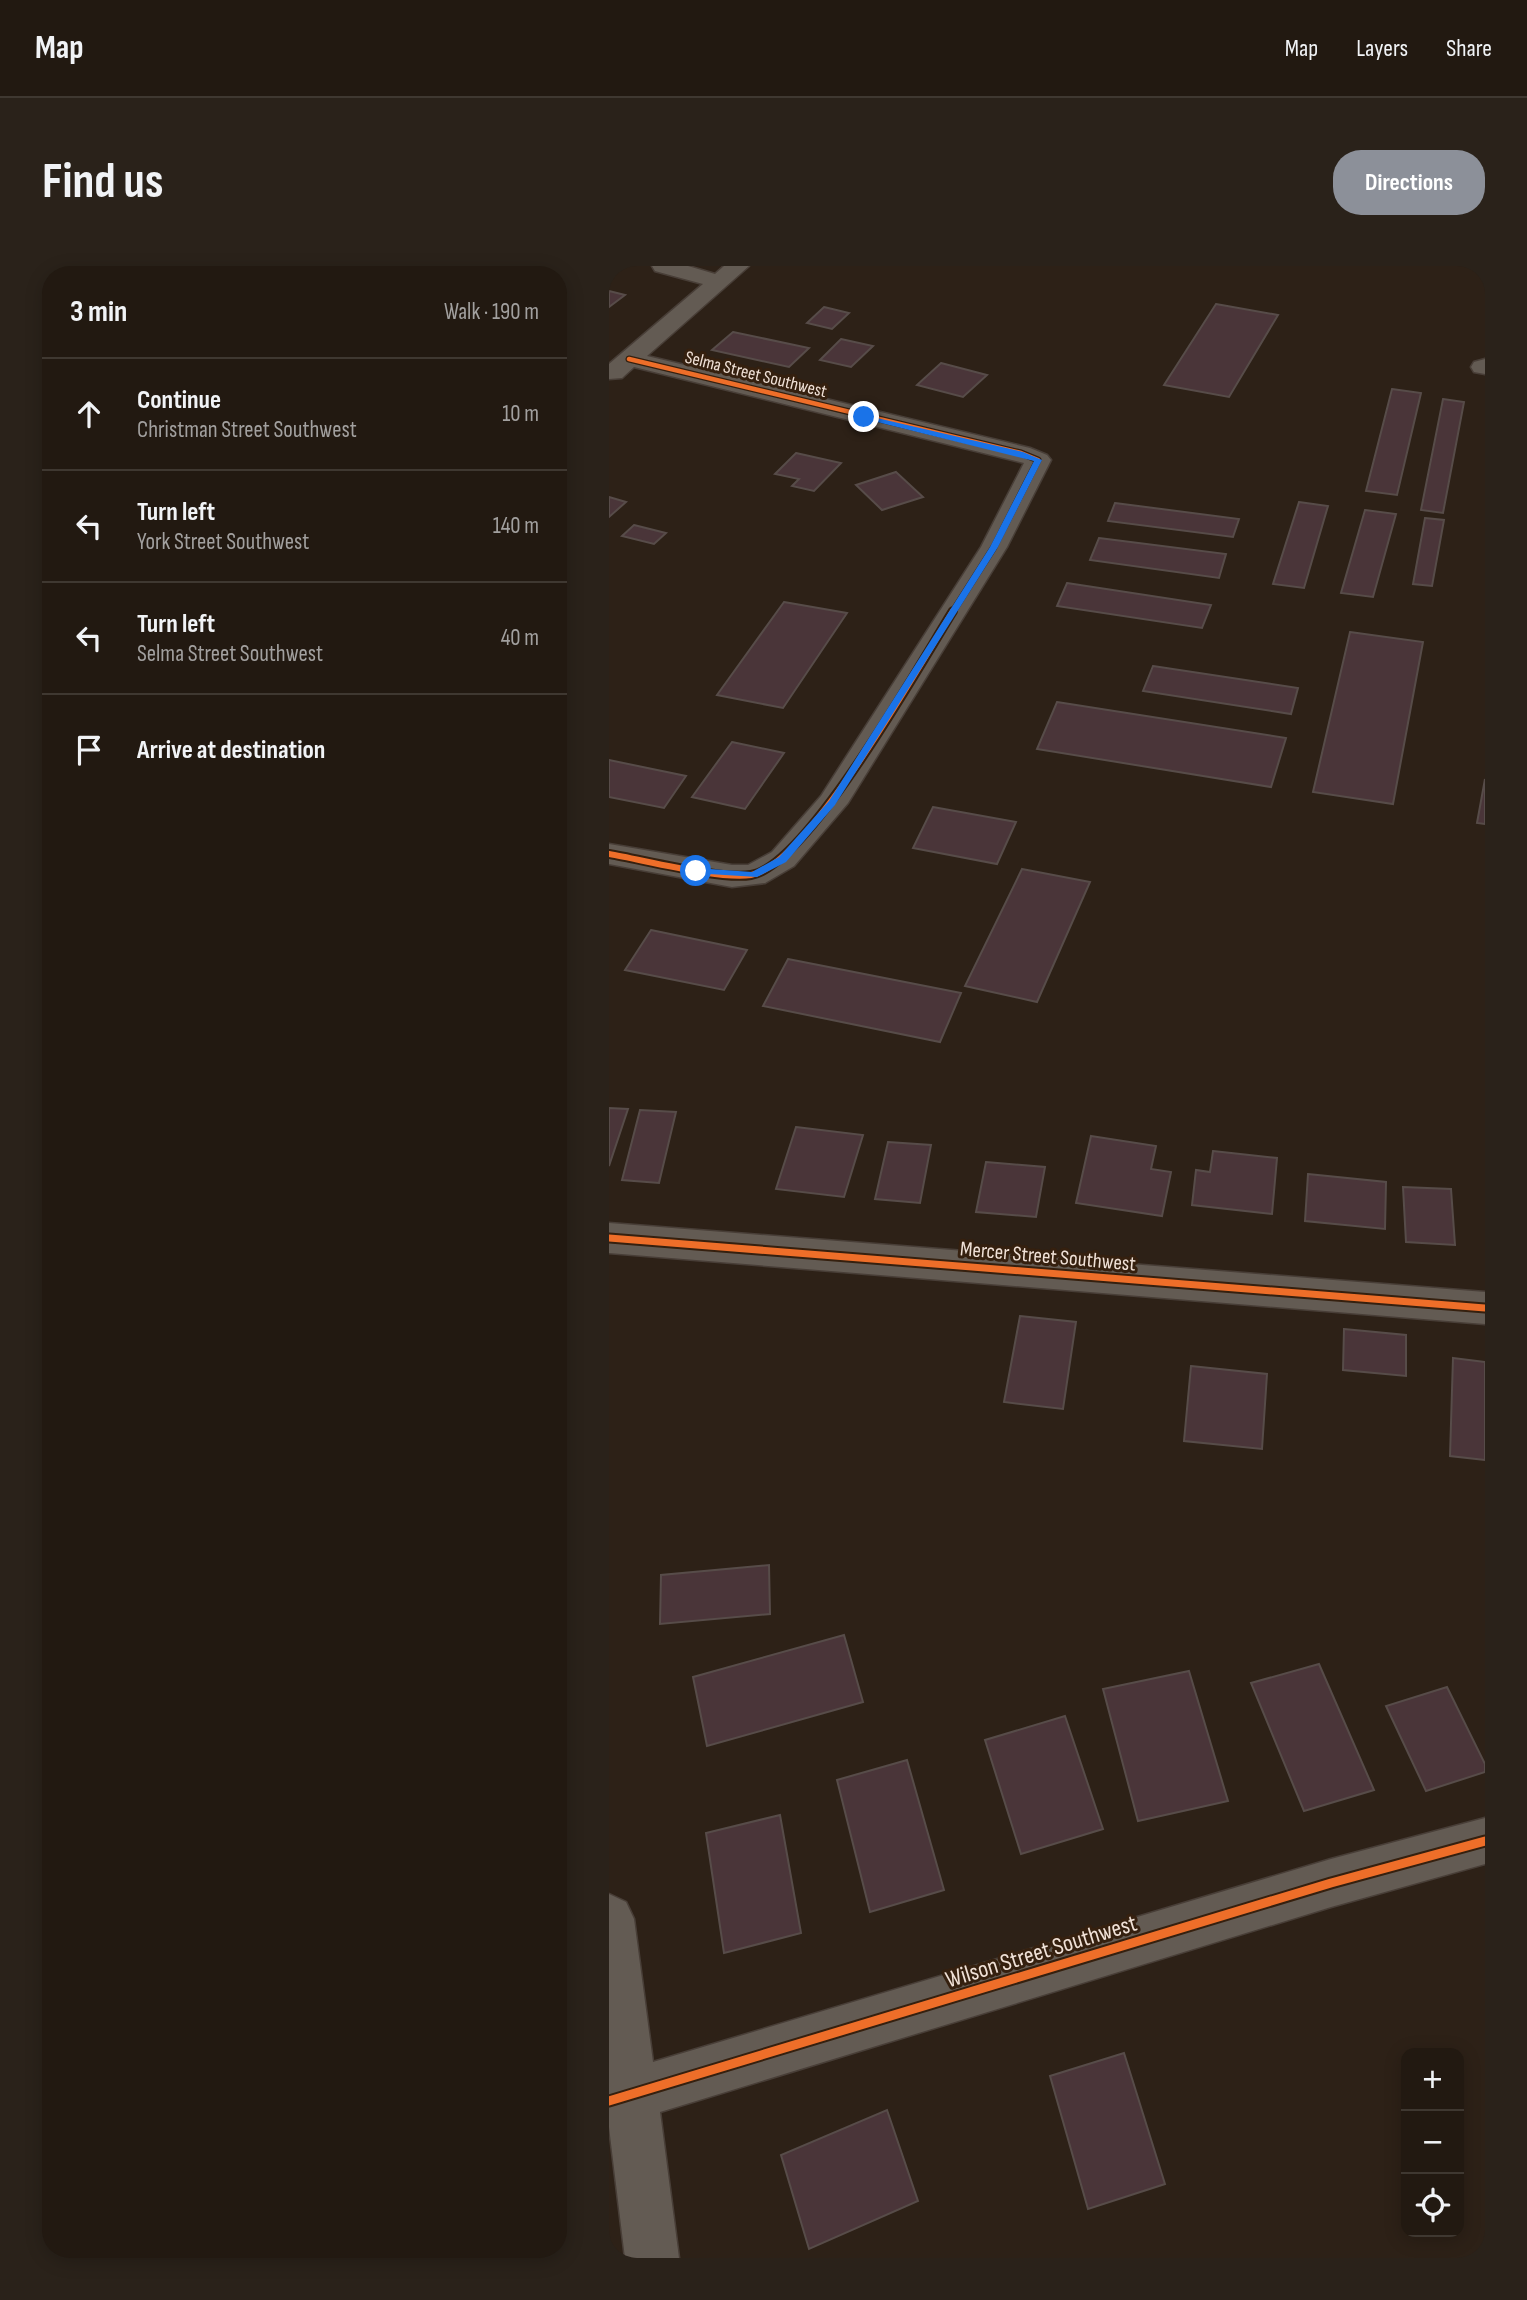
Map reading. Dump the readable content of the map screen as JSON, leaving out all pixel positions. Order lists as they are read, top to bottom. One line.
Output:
{"streets":{"street":["Selma Street Southwest","Mercer Street Southwest","Wilson Street Southwest"]},"page":{"header":"Map","nav":["Map","Layers","Share"],"buttons":"Directions","title":"Find us","heading":["3 min","Walk · 190 m"],"list":[["Continue","Christman Street Southwest","10 m"],["Turn left","York Street Southwest","140 m"],["Turn left","Selma Street Southwest","40 m"],"Arrive at destination"],"map_buttons":["+","−"]}}
